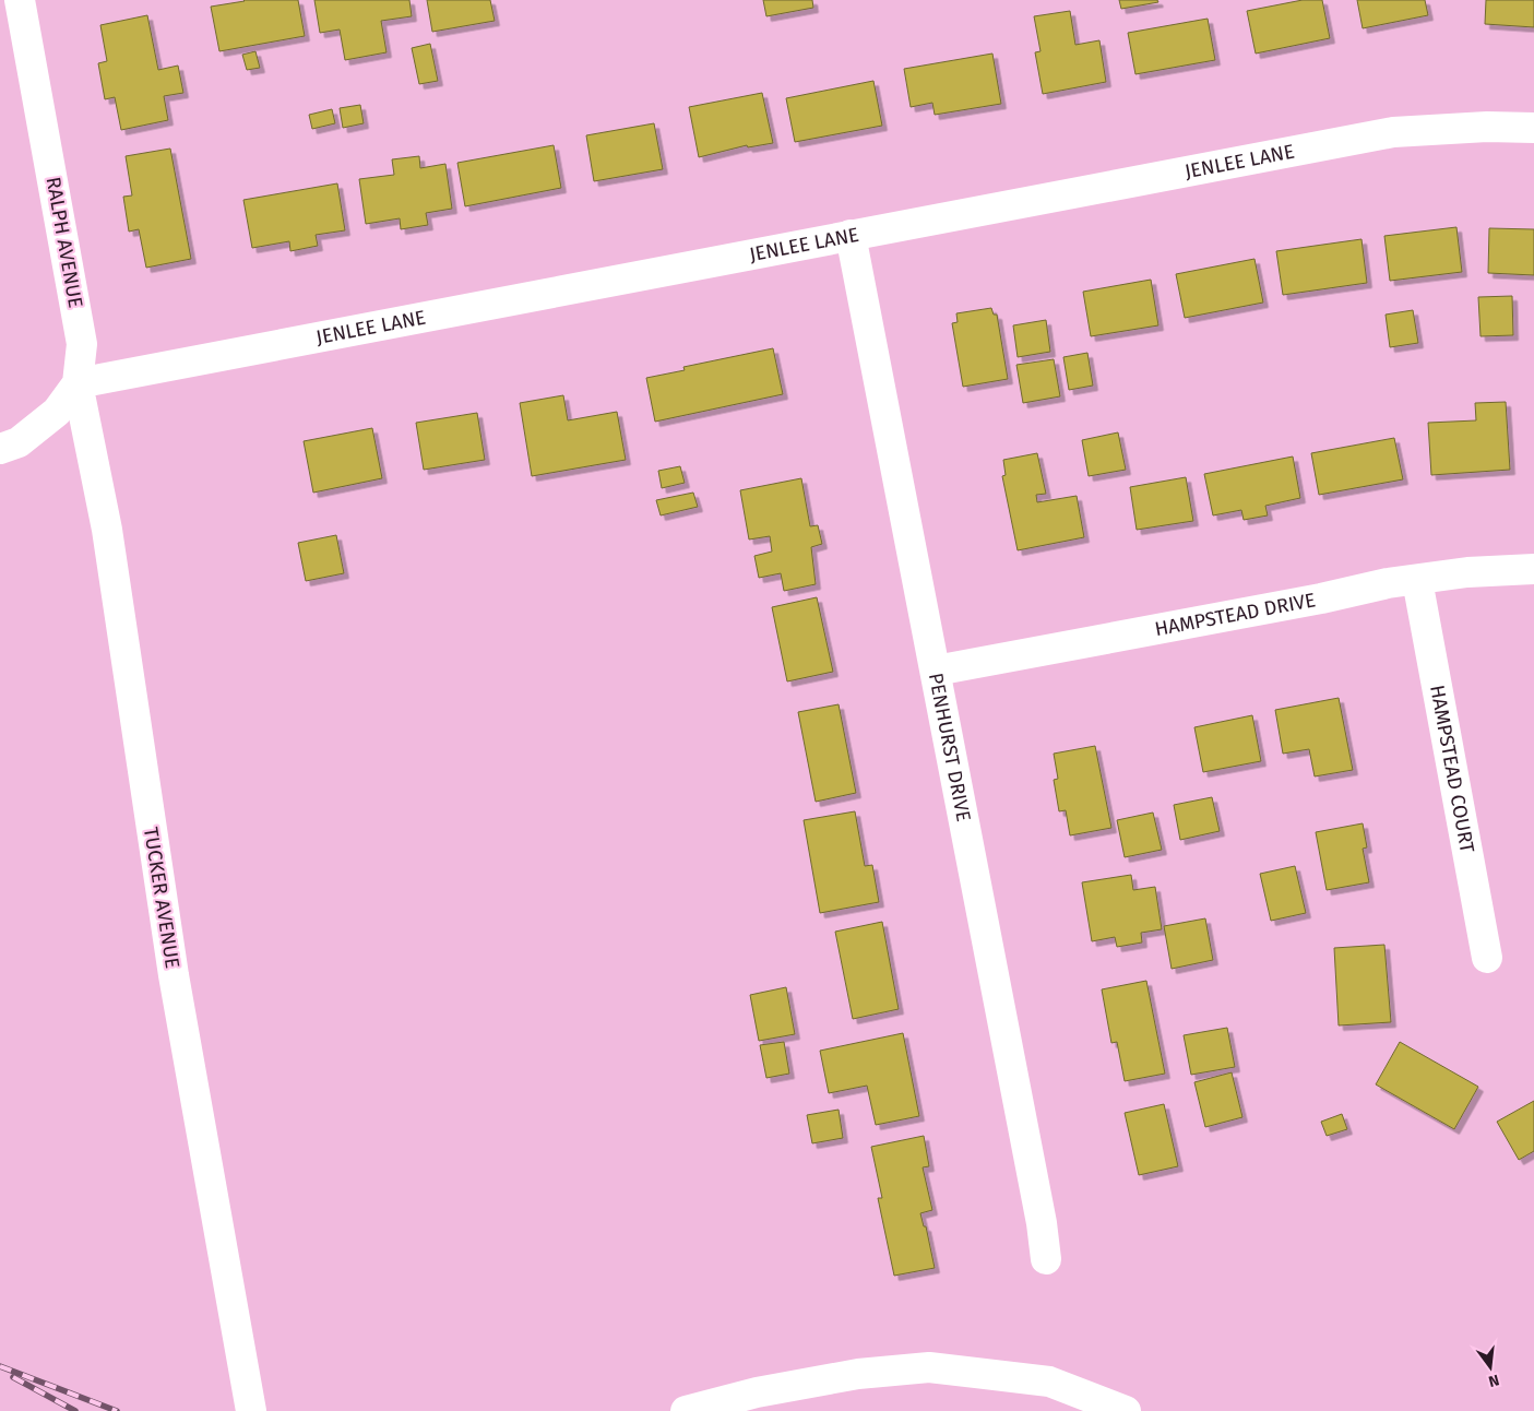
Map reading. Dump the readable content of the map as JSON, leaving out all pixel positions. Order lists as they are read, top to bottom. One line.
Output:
{"streets":{"street":["JENLEE LANE","RALPH AVENUE","HAMPSTEAD DRIVE","PENHURST DRIVE","HAMPSTEAD COURT","TUCKER AVENUE"]},"crossings":[["JENLEE LANE","RALPH AVENUE"],["JENLEE LANE","PENHURST DRIVE"],["JENLEE LANE","TUCKER AVENUE"],["RALPH AVENUE","TUCKER AVENUE"],["HAMPSTEAD DRIVE","PENHURST DRIVE"],["HAMPSTEAD DRIVE","HAMPSTEAD COURT"]],"north":"bottom"}
